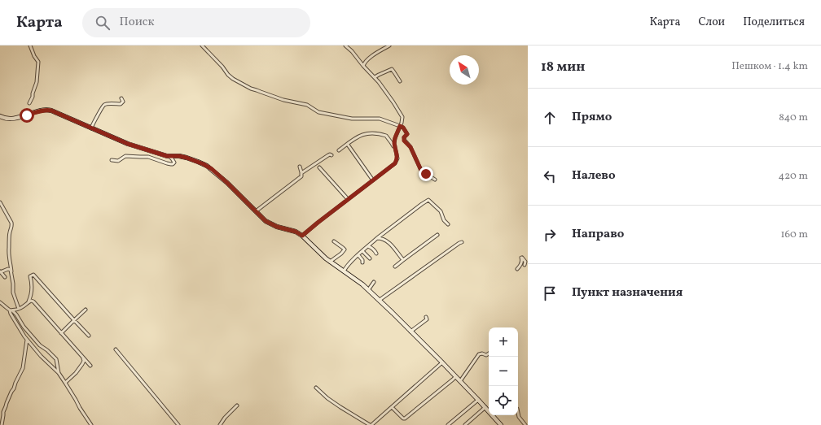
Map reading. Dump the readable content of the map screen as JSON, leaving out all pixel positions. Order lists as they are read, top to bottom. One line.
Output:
{"north":"top left","page":{"header":"Карта","search":"Поиск","nav":["Карта","Слои","Поделиться"],"heading":["18 мин","Пешком · 1.4 km"],"list":[["Прямо","840 m"],["Налево","420 m"],["Направо","160 m"],"Пункт назначения"],"map_buttons":["+","−"]}}
